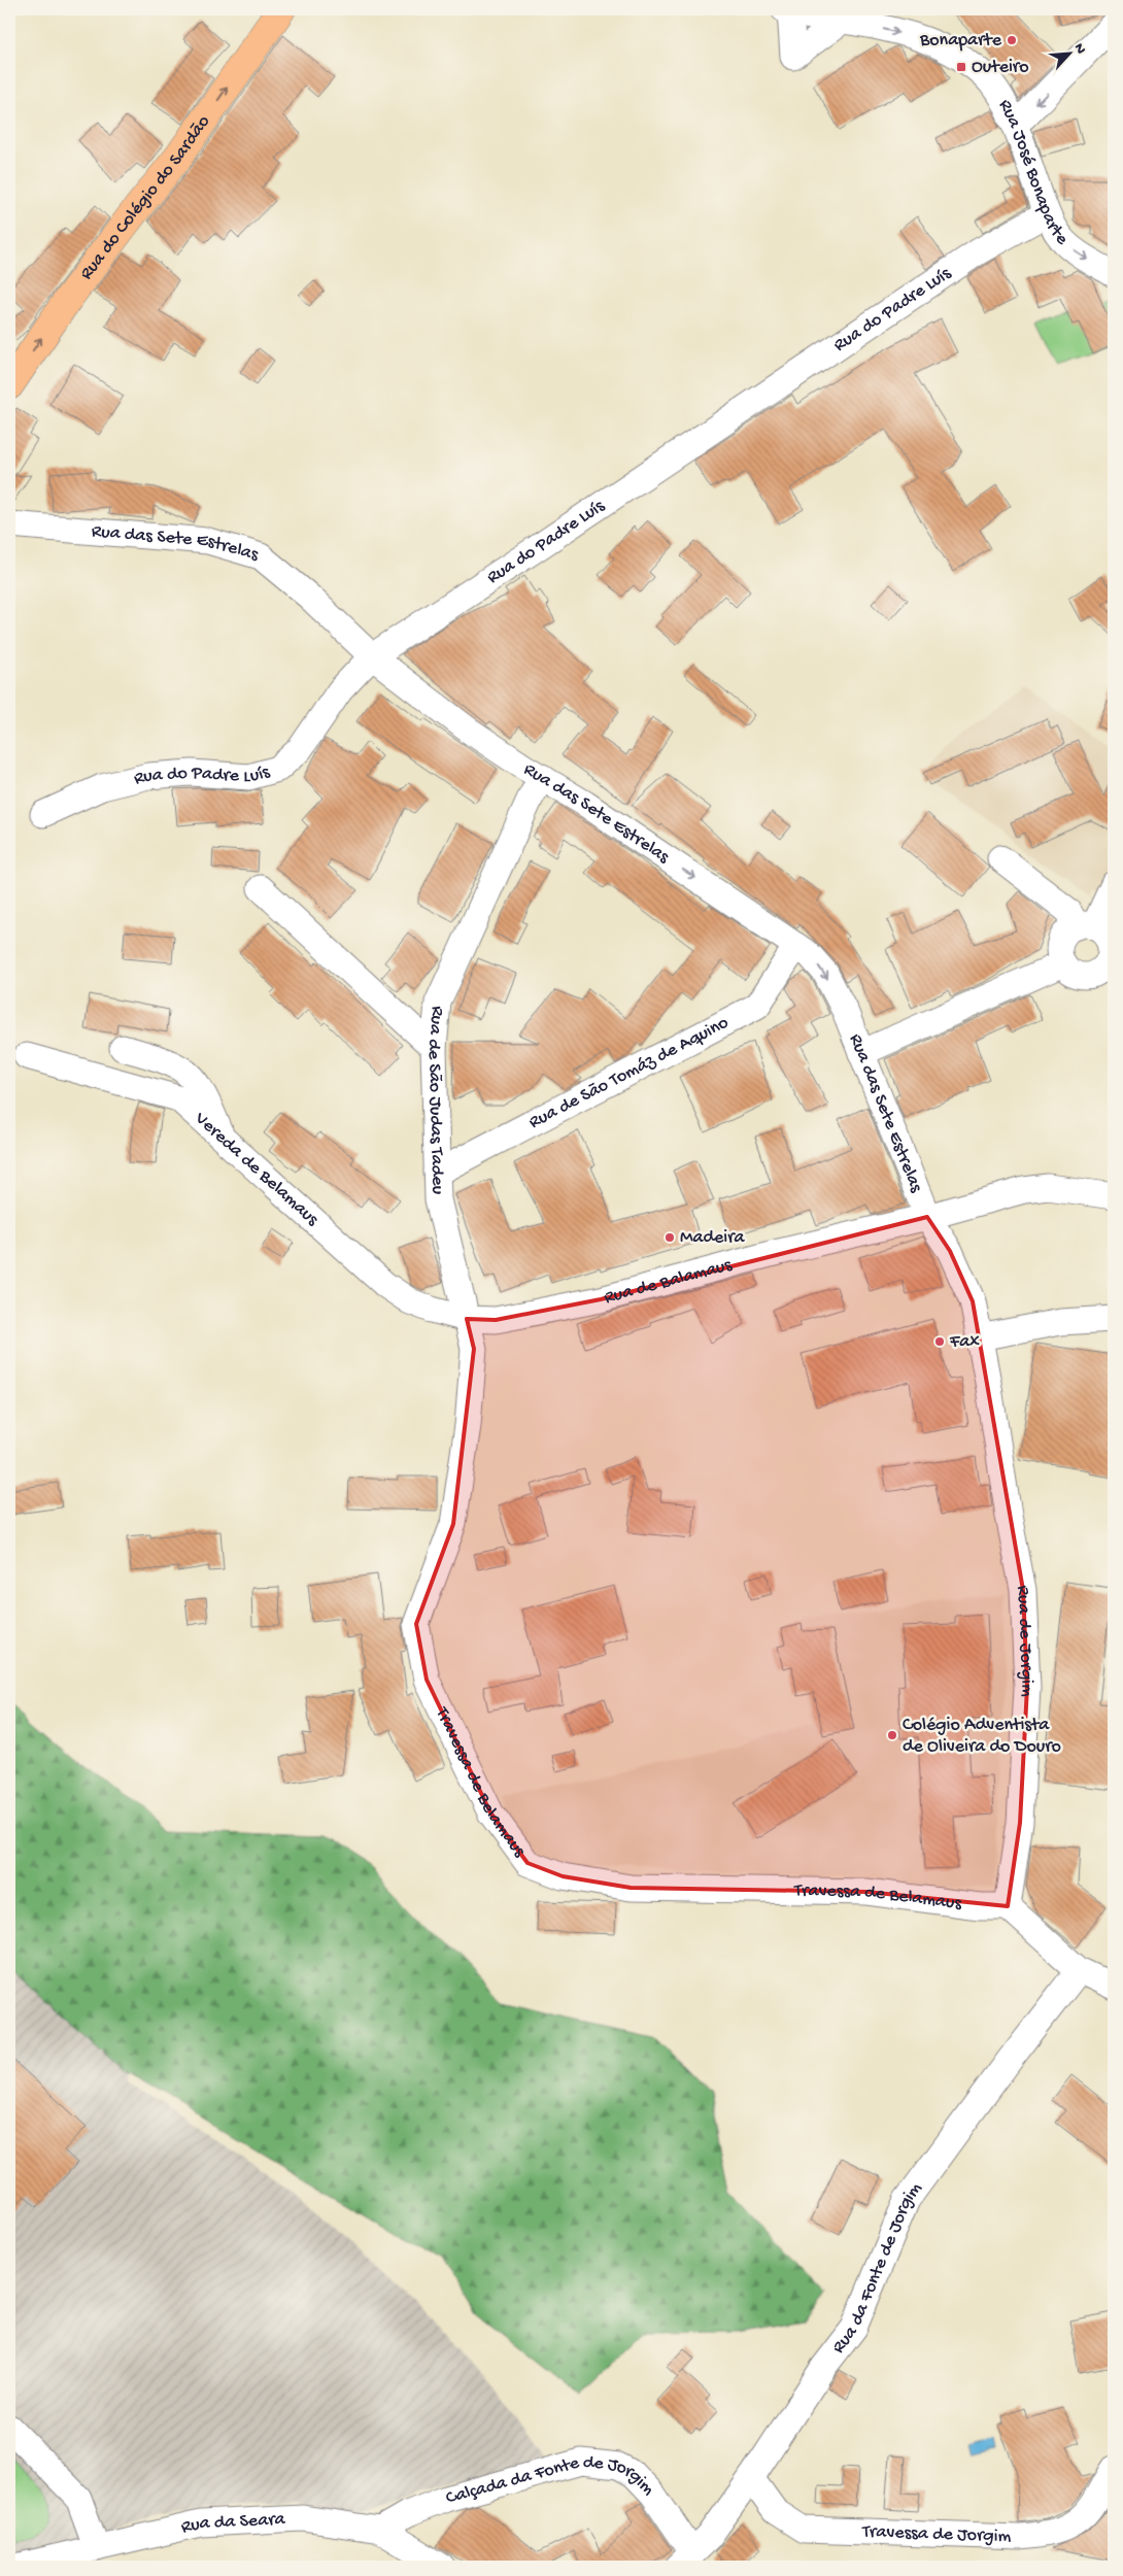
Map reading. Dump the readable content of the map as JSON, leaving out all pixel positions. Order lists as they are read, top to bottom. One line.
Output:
{"streets":{"main road":["Rua do Colégio do Sardão"],"street":["Rua José Bonaparte","Rua do Padre Luís","Rua das Sete Estrelas","Rua de São Tomáz de Aquino","Rua de São Judas Tadeu","Vereda de Belamaus","Rua de Balamaus","Rua de Jorgim","Travessa de Belamaus","Rua da Fonte de Jorgim","Calçada da Fonte de Jorgim","Rua da Seara","Travessa de Jorgim"]},"crossings":[["Rua José Bonaparte","Rua do Padre Luís"],["Rua do Padre Luís","Rua das Sete Estrelas"],["Rua das Sete Estrelas","Rua de São Tomáz de Aquino"],["Rua das Sete Estrelas","Rua de São Judas Tadeu"],["Rua das Sete Estrelas","Rua de Balamaus"],["Rua das Sete Estrelas","Rua de Jorgim"],["Rua de São Tomáz de Aquino","Rua de São Judas Tadeu"],["Rua de São Judas Tadeu","Vereda de Belamaus"],["Rua de São Judas Tadeu","Rua de Balamaus"],["Rua de São Judas Tadeu","Travessa de Belamaus"],["Vereda de Belamaus","Rua de Balamaus"],["Vereda de Belamaus","Travessa de Belamaus"],["Rua de Balamaus","Travessa de Belamaus"],["Rua de Jorgim","Travessa de Belamaus"],["Rua da Fonte de Jorgim","Calçada da Fonte de Jorgim"],["Rua da Fonte de Jorgim","Travessa de Jorgim"],["Calçada da Fonte de Jorgim","Rua da Seara"]],"one_way":["Rua José Bonaparte","Rua do Colégio do Sardão"],"places":{"other":["Bonaparte","Madeira","Fax","Colégio Adventista de Oliveira do Douro"],"transit":["Outeiro"]},"north":"top right"}
